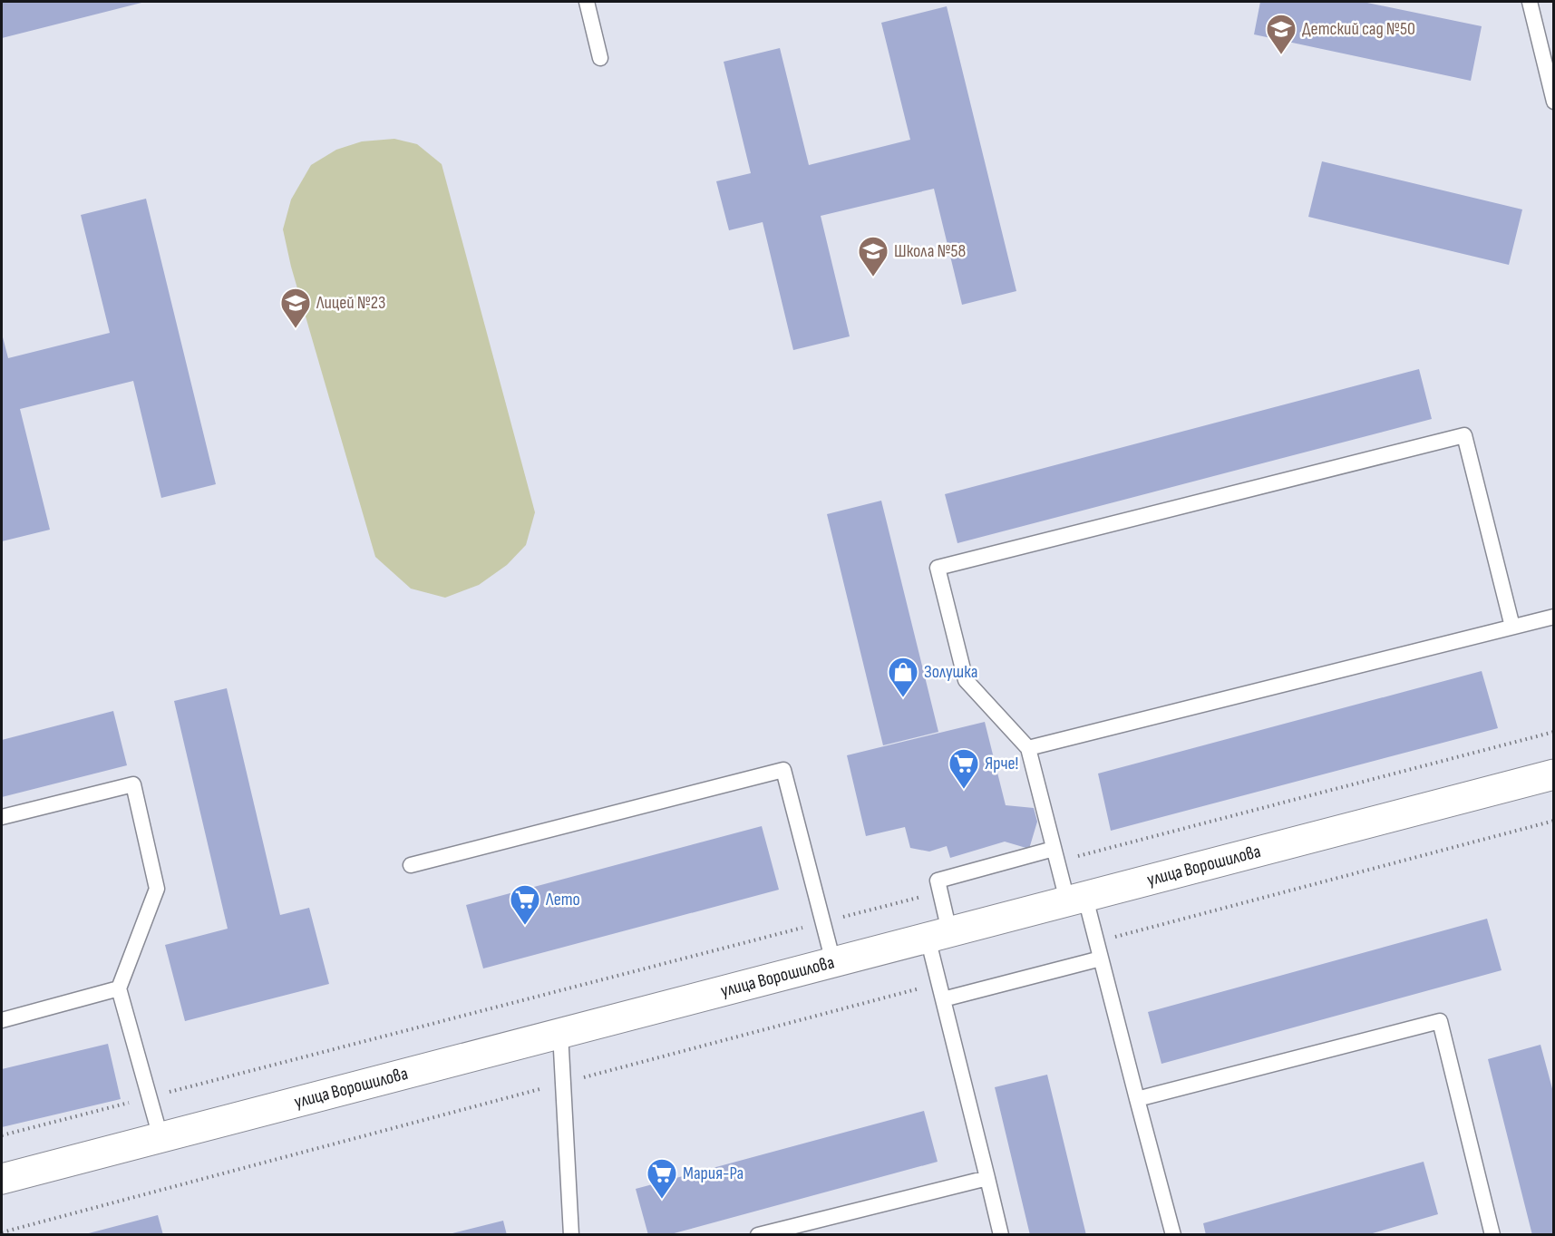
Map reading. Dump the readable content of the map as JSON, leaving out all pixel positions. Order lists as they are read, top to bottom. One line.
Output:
{"streets":{"street":["улица Ворошилова"]},"places":{"school or university":["Детский сад №50","Школа №58","Лицей №23"],"shop":["Золушка"],"supermarket":["Ярче!","Лето","Мария-Ра"]}}
